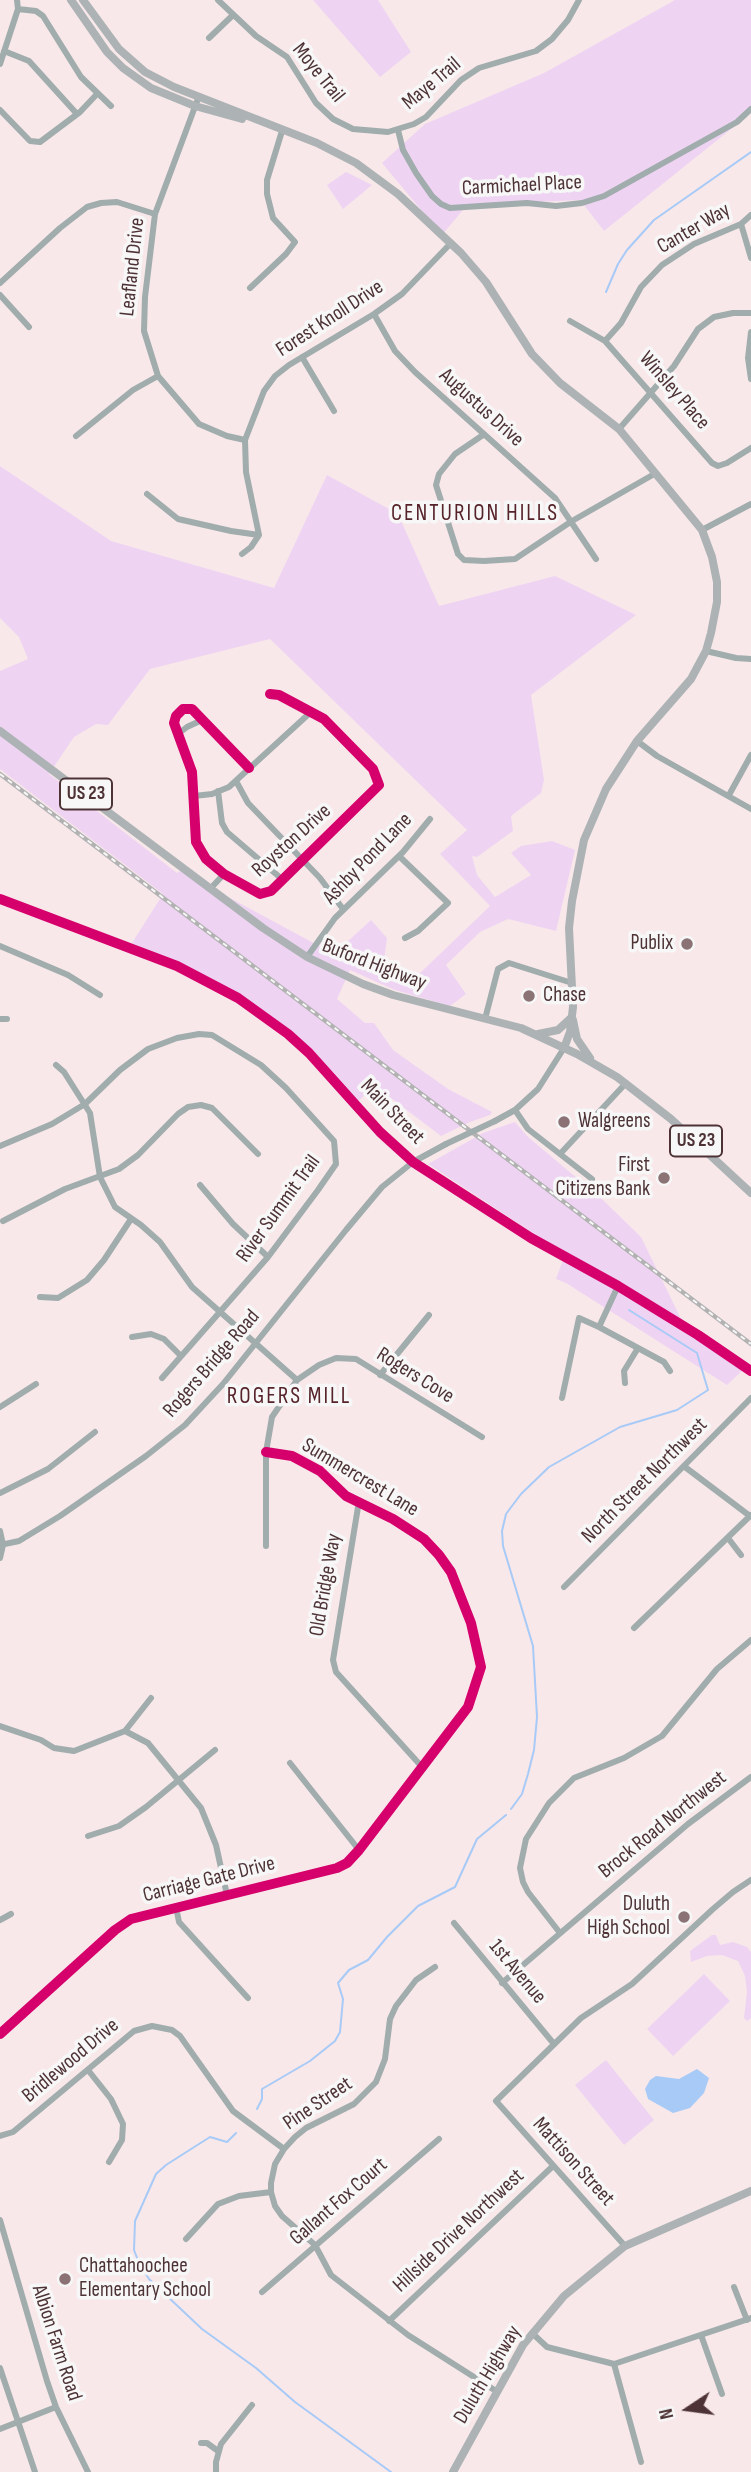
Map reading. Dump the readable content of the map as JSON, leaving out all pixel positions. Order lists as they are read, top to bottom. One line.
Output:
{"streets":{"main road":["US 23","Buford Highway","Duluth Highway"],"street":["Moye Trail","Maye Trail","Carmichael Place","Canter Way","Leafland Drive","Forest Knoll Drive","Winsley Place","Augustus Drive","Royston Drive","Ashby Pond Lane","Main Street","River Summit Trail","Rogers Bridge Road","Rogers Cove","Summercrest Lane","North Street Northwest","Old Bridge Way","Brock Road Northwest","Carriage Gate Drive","1st Avenue","Bridlewood Drive","Pine Street","Mattison Street","Gallant Fox Court","Hillside Drive Northwest","Albion Farm Road"]},"crossings":[["Moye Trail","Maye Trail"],["Maye Trail","Carmichael Place"],["Canter Way","Winsley Place"],["Leafland Drive","Forest Knoll Drive"],["Forest Knoll Drive","Augustus Drive"],["Royston Drive","Buford Highway"],["Ashby Pond Lane","Buford Highway"],["Buford Highway","Rogers Bridge Road"],["Main Street","Rogers Bridge Road"],["Rogers Cove","Summercrest Lane"],["Summercrest Lane","Old Bridge Way"],["Summercrest Lane","Carriage Gate Drive"],["Old Bridge Way","Carriage Gate Drive"],["Brock Road Northwest","1st Avenue"],["1st Avenue","Mattison Street"],["Bridlewood Drive","Pine Street"],["Mattison Street","Hillside Drive Northwest"],["Mattison Street","Duluth Highway"]],"districts":["CENTURION HILLS","ROGERS MILL"],"places":["Publix","Chase","Walgreens","First Citizens Bank","Duluth High School","Chattahoochee Elementary School"],"north":"left"}
